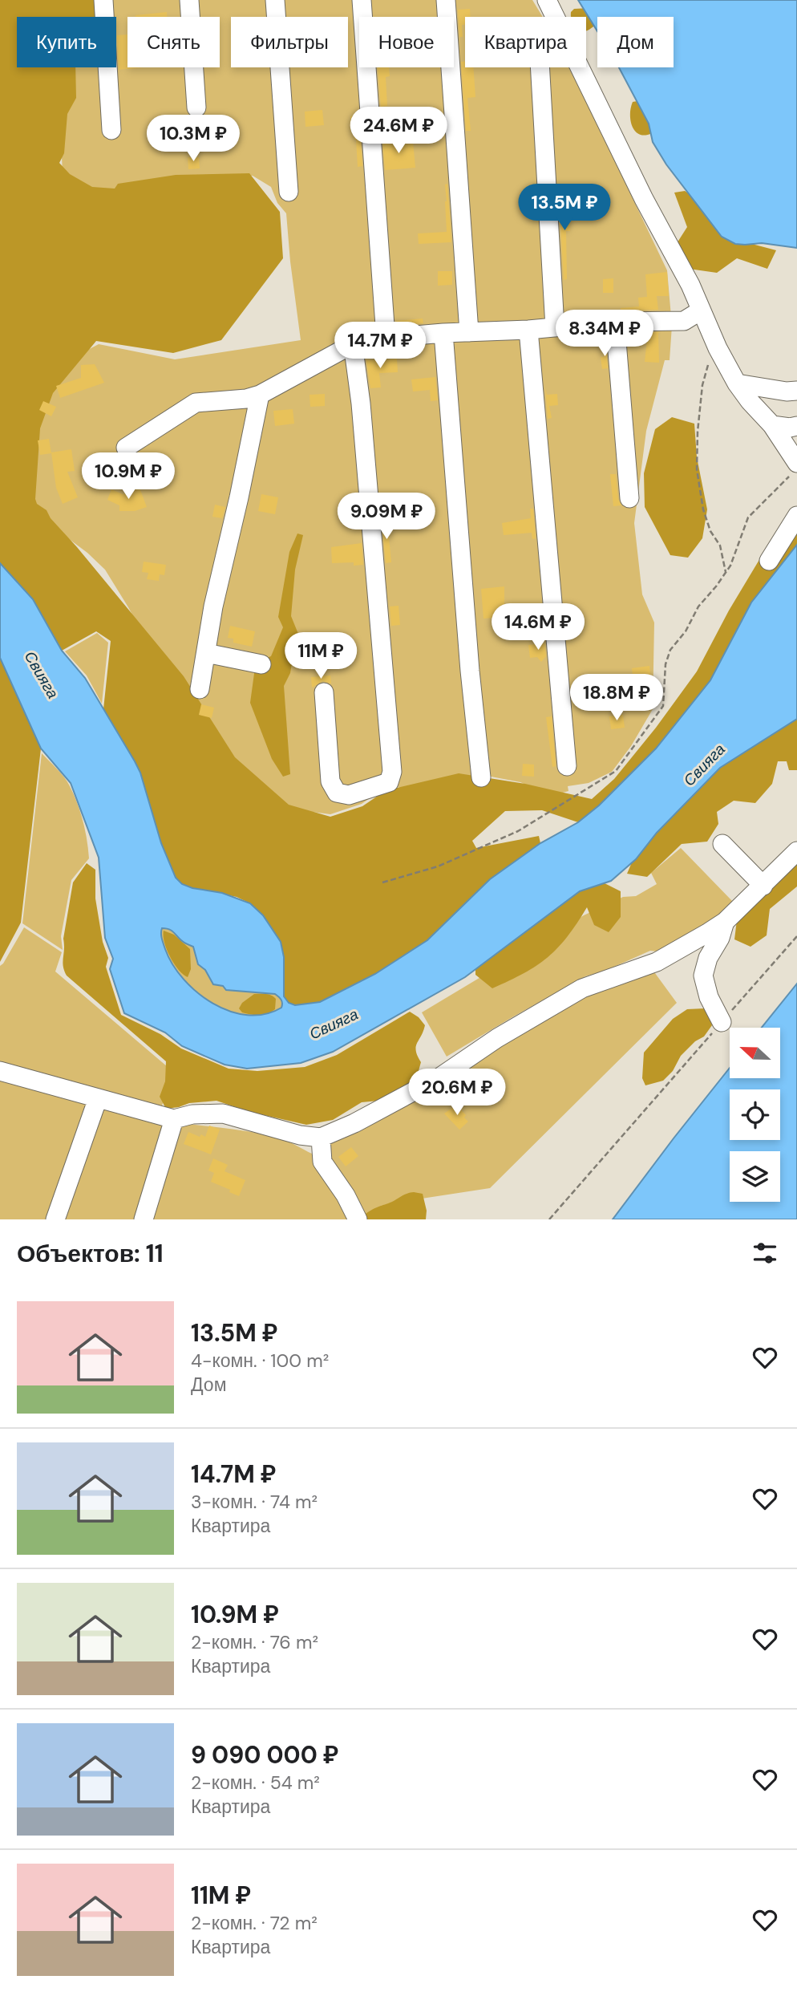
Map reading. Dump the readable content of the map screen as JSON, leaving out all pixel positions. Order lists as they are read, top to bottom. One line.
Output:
{"water":["Свияга"],"north":"left","page":{"chip":["Купить","Снять","Фильтры","Новое","Квартира","Дом"],"price":["24.6M ₽","10.3M ₽","13.5M ₽","8.34M ₽","14.7M ₽","10.9M ₽","9.09M ₽","14.6M ₽","11M ₽","18.8M ₽","20.6M ₽"],"heading":"Объектов: 11","list":[{"name":"13.5M ₽","note":"4-комн. · 100 m² · Дом"},{"name":"14.7M ₽","note":"3-комн. · 74 m² · Квартира"},{"name":"10.9M ₽","note":"2-комн. · 76 m² · Квартира"},{"name":"9 090 000 ₽","note":"2-комн. · 54 m² · Квартира"},{"name":"11M ₽","note":"2-комн. · 72 m² · Квартира"}]}}
